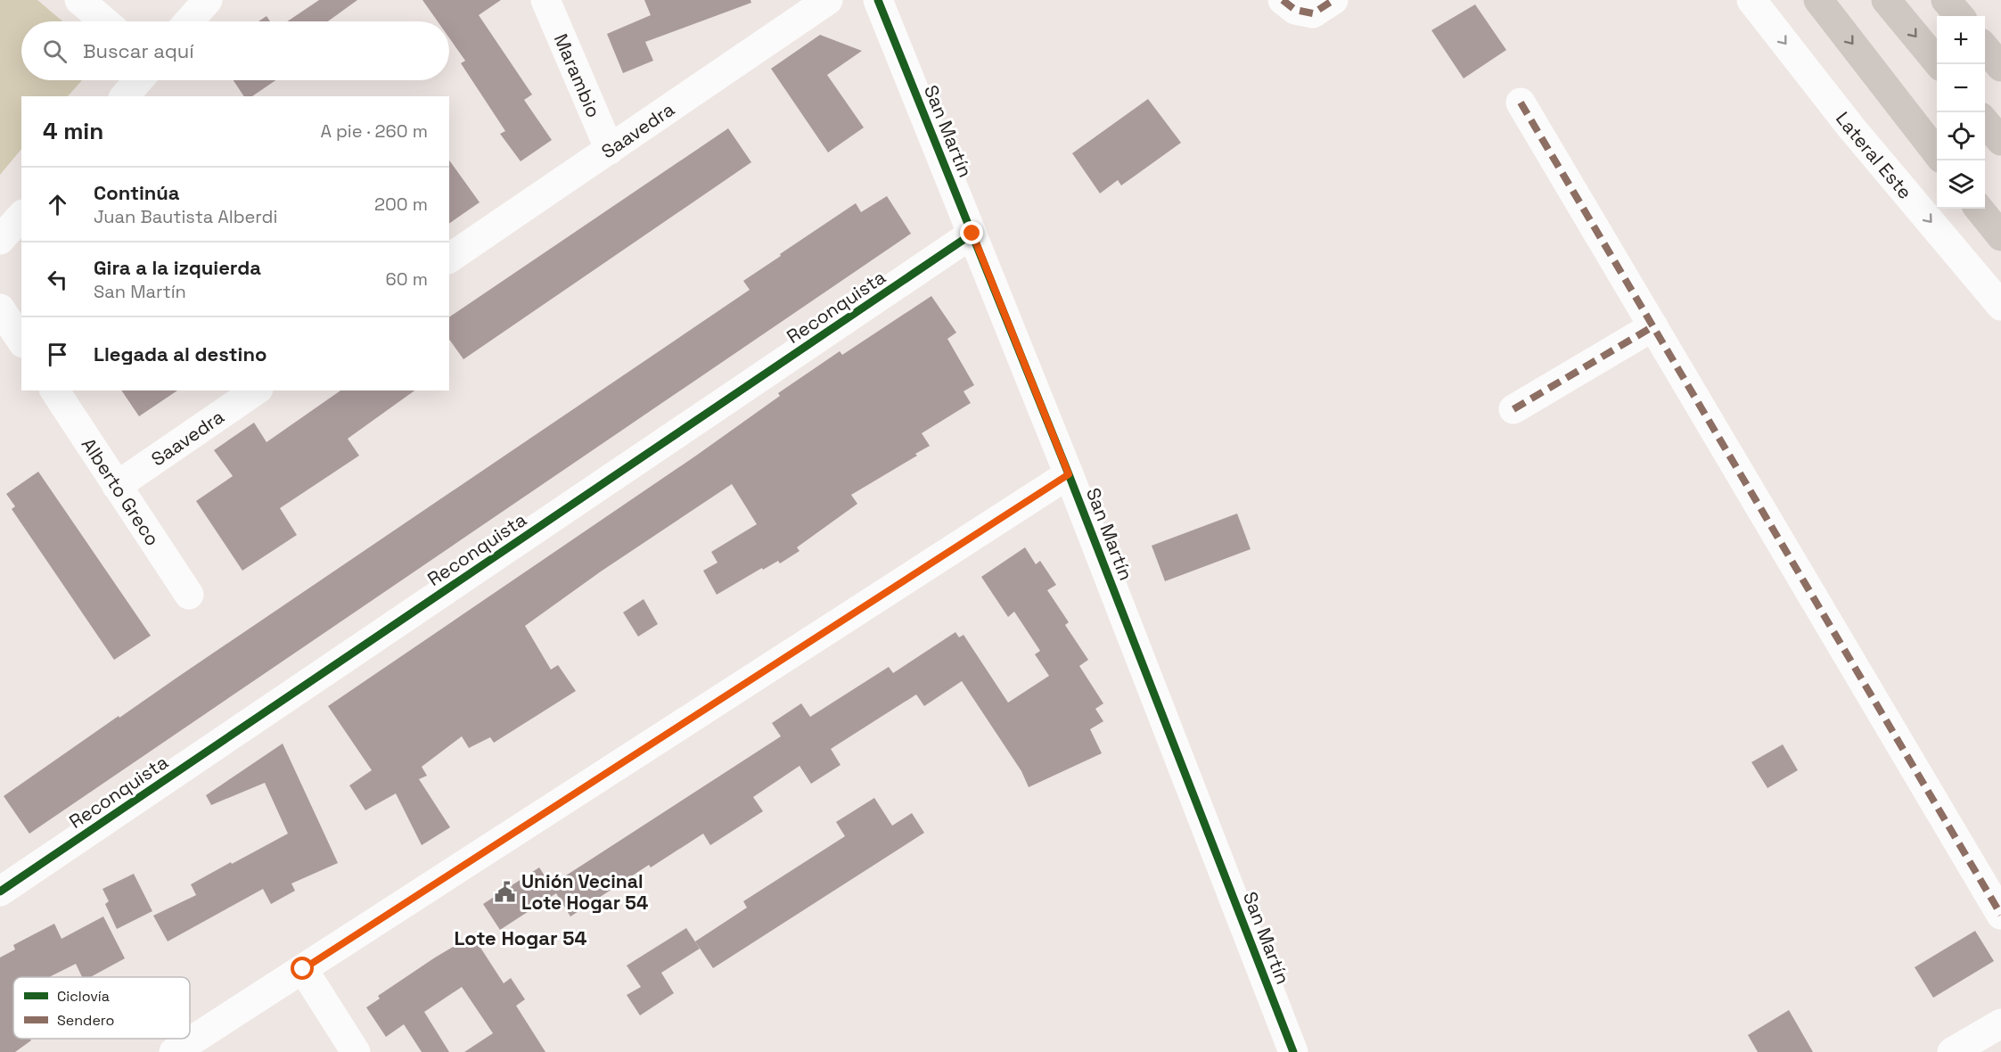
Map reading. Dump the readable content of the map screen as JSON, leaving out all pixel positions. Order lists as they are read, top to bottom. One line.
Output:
{"streets":{"street":["Marambio","Saavedra","San Martín","Lateral Este","Reconquista","Alberto Greco"]},"crossings":[["Marambio","Saavedra"],["Saavedra","Alberto Greco"],["San Martín","Reconquista"]],"one_way":["Lateral Este"],"districts":["Lote Hogar 54"],"places":{"public building":["Unión Vecinal Lote Hogar 54"]},"legend":["Ciclovía","Sendero"],"page":{"map_buttons":["+","−"],"search":"Buscar aquí","heading":["4 min","A pie · 260 m"],"list":[["Continúa","Juan Bautista Alberdi","200 m"],["Gira a la izquierda","San Martín","60 m"],"Llegada al destino"]}}
